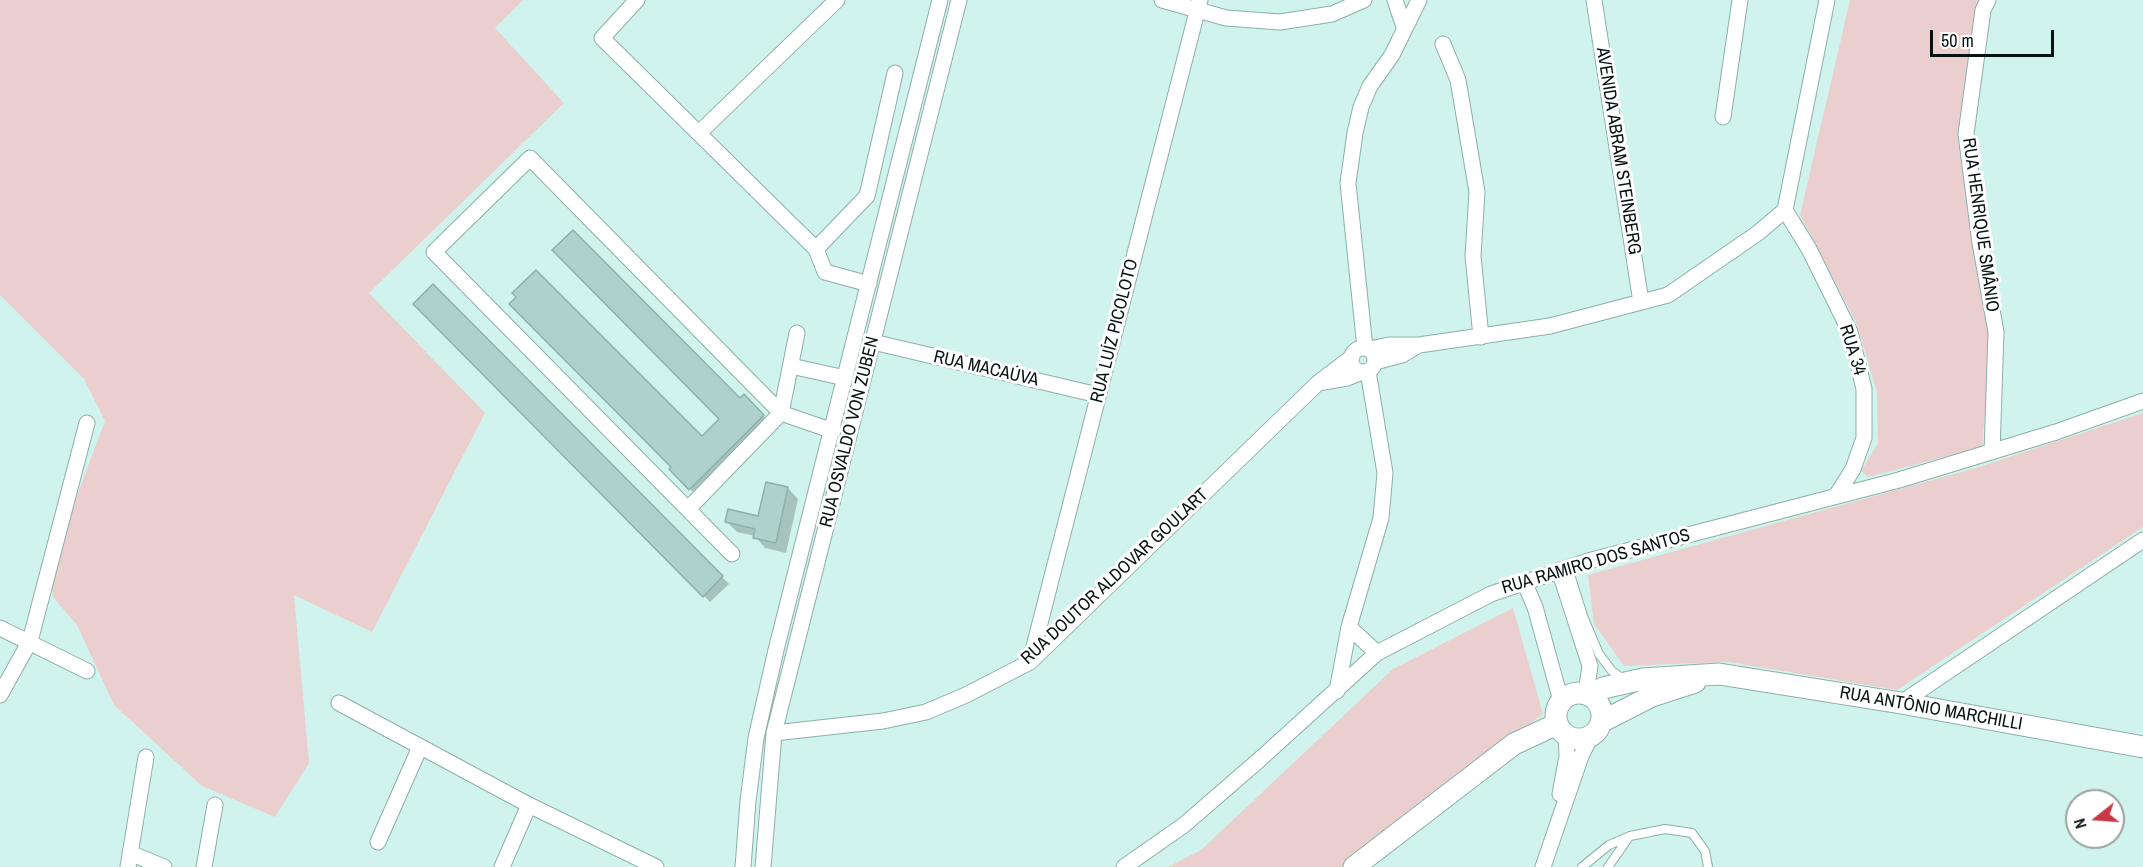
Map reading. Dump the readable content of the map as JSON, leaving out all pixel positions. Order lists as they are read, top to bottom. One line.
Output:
{"streets":{"street":["AVENIDA ABRAM STEINBERG","RUA HENRIQUE SMÂNIO","RUA LUÍZ PICOLOTO","RUA 34","RUA MACAÚVA","RUA OSVALDO VON ZUBEN","RUA RAMIRO DOS SANTOS","RUA DOUTOR ALDOVAR GOULART","RUA ANTÔNIO MARCHILLI"]},"crossings":[["RUA HENRIQUE SMÂNIO","RUA RAMIRO DOS SANTOS"],["RUA LUÍZ PICOLOTO","RUA MACAÚVA"],["RUA LUÍZ PICOLOTO","RUA DOUTOR ALDOVAR GOULART"],["RUA 34","RUA RAMIRO DOS SANTOS"],["RUA MACAÚVA","RUA OSVALDO VON ZUBEN"],["RUA OSVALDO VON ZUBEN","RUA DOUTOR ALDOVAR GOULART"]],"scale_bar":"50 m","north":"left"}
